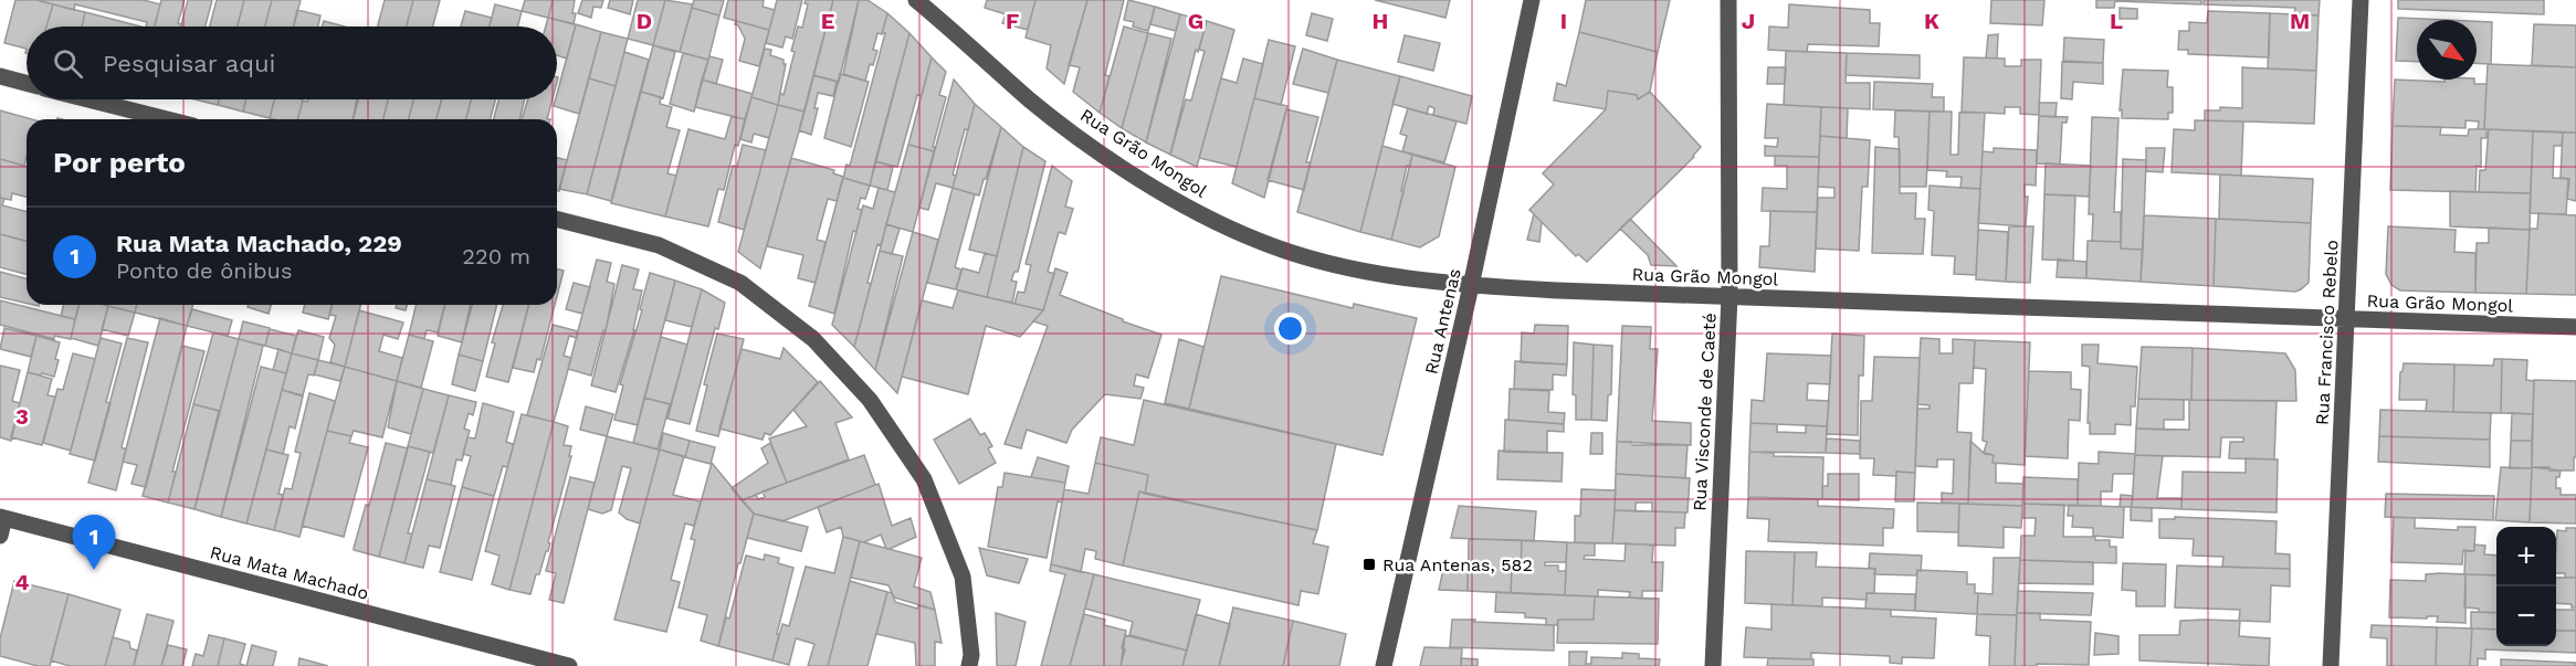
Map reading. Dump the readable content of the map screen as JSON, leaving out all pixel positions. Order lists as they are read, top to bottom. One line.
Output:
{"streets":{"street":["Rua Grão Mongol","Rua Antenas","Rua Francisco Rebelo","Rua Visconde de Caeté","Rua Mata Machado"]},"crossings":[["Rua Grão Mongol","Rua Antenas"],["Rua Grão Mongol","Rua Francisco Rebelo"],["Rua Grão Mongol","Rua Visconde de Caeté"]],"places":{"transit":["Rua Antenas, 582"]},"north":"bottom right","page":{"search":"Pesquisar aqui","heading":"Por perto","list":[{"mark":"1","name":"Rua Mata Machado, 229","note":"Ponto de ônibus","value":"220 m"}],"pins":"1","map_buttons":["+","−"]},"grid":{"columns":["D","E","F","G","H","I","J","K","L","M"],"rows":["3","4"]}}
